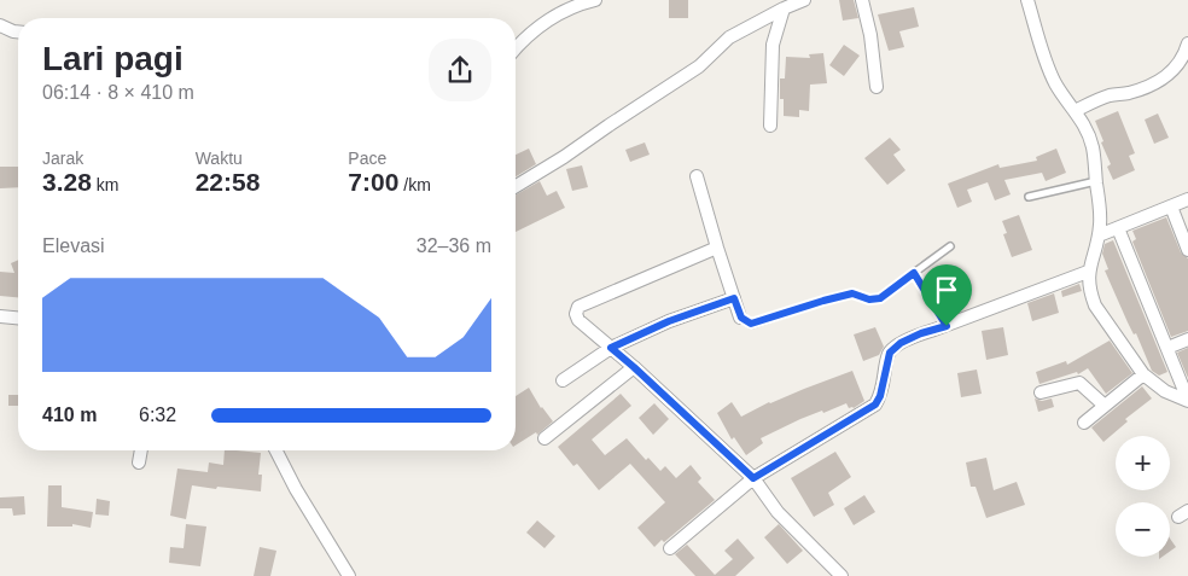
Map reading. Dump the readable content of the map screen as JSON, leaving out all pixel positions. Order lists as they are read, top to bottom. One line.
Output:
{"page":{"heading":["Lari pagi","06:14 · 8 × 410 m"],"stats":[["Jarak","3.28 km"],["Waktu","22:58"],["Pace","7:00 /km"]],"chart":["Elevasi","32–36 m"],"list":[{"name":"410 m","note":"6:32"}],"map_buttons":["+","−"]}}
